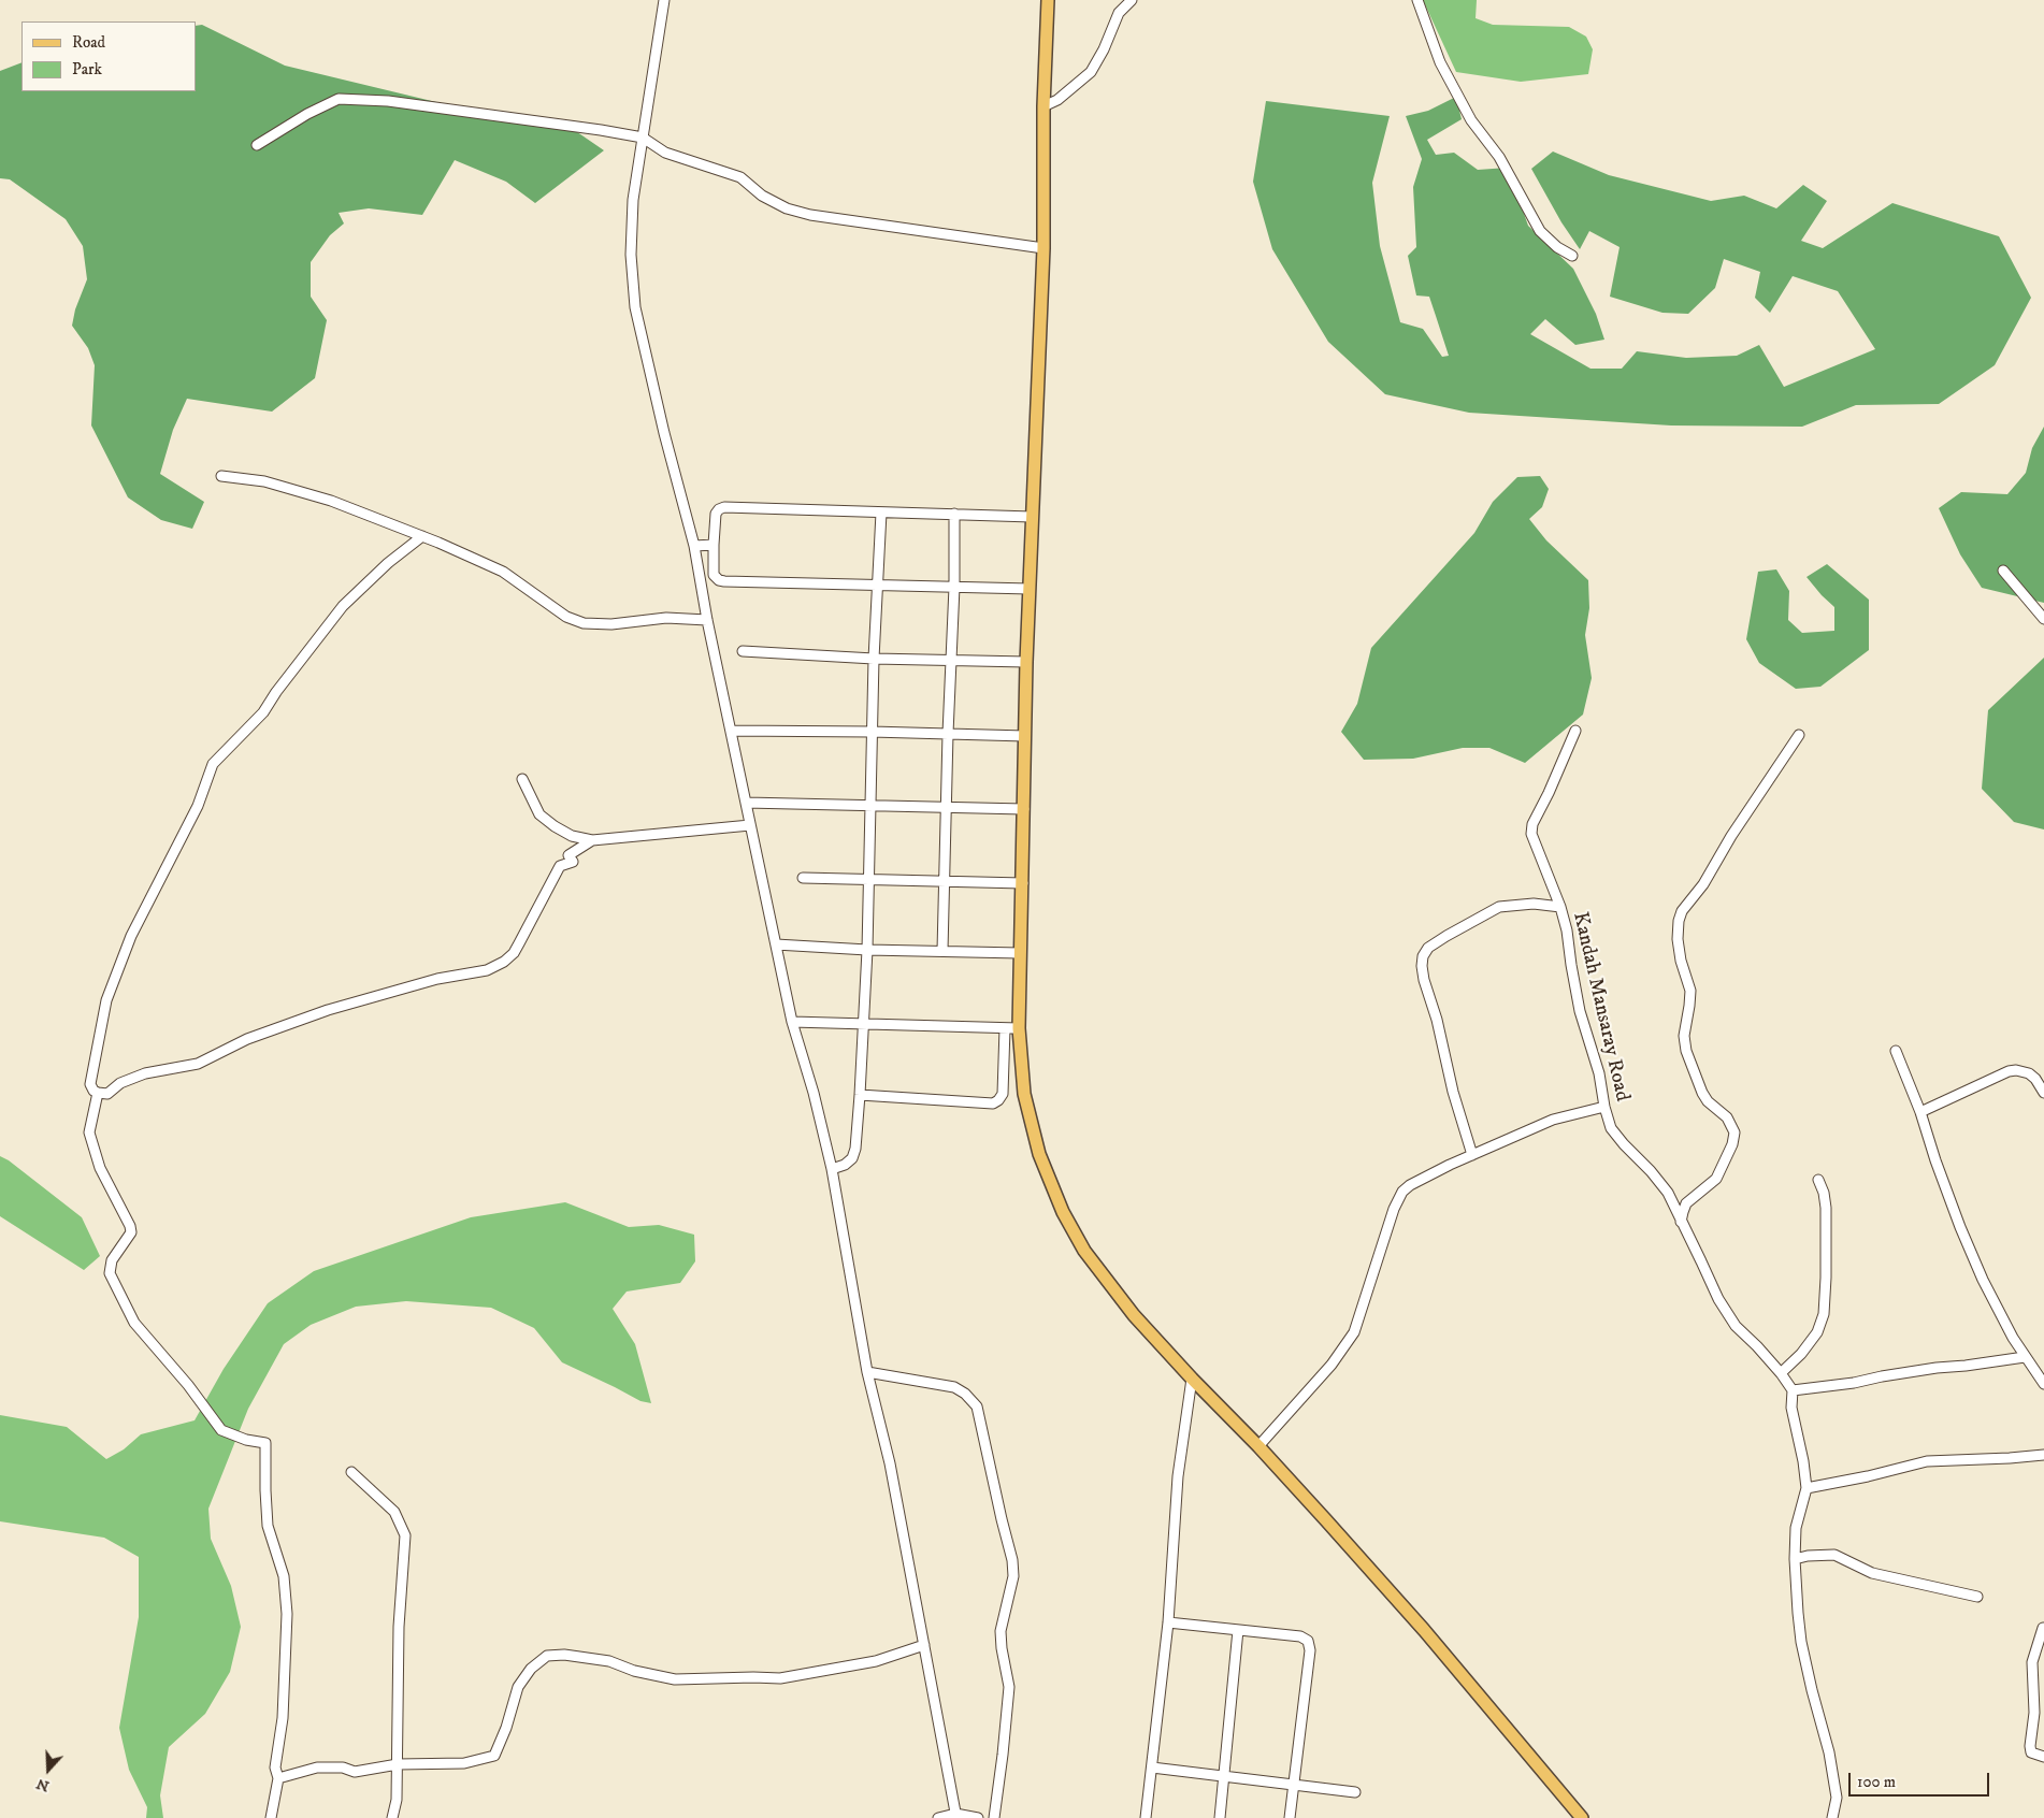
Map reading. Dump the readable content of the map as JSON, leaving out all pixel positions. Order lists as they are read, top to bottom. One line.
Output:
{"streets":{"street":["Kandah Mansaray Road"]},"legend":["Road","Park"],"scale_bar":"100 m","north":"bottom"}
